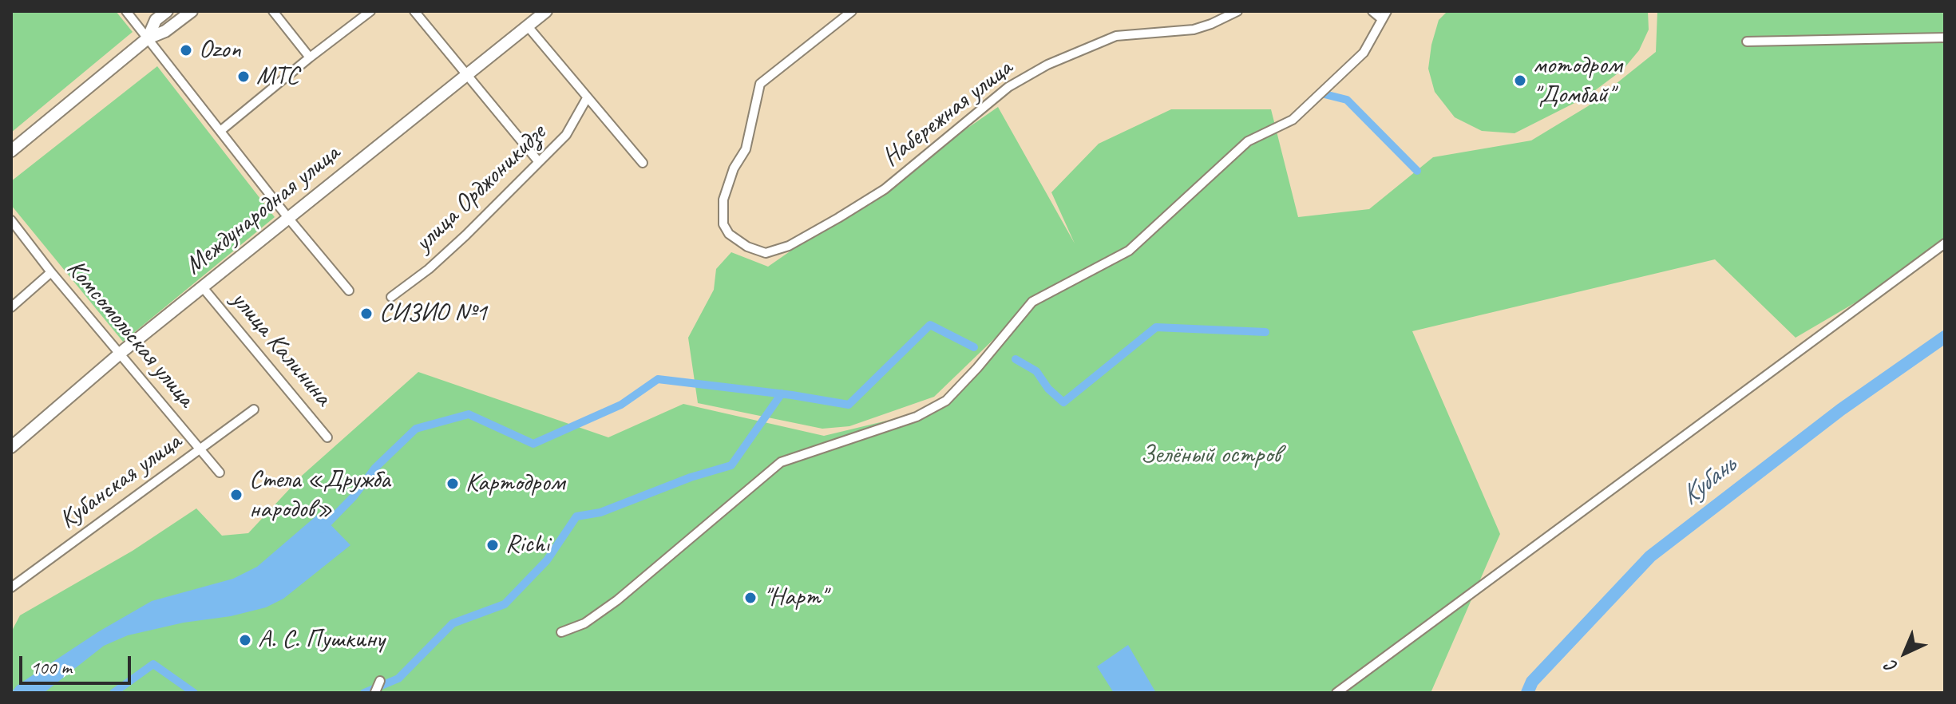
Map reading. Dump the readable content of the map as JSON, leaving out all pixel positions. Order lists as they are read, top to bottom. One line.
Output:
{"streets":{"main road":["Международная улица"],"street":["Набережная улица","улица Орджоникидзе","Комсомольская улица","улица Калинина","Кубанская улица"]},"crossings":[["Международная улица","Комсомольская улица"],["Международная улица","улица Калинина"],["Комсомольская улица","Кубанская улица"]],"water":["Кубань"],"parks":["Зелёный остров"],"places":["Ozon","МТС","мотодром \"Домбай\"","СИЗИО №1","Картодром","Стела «Дружба народов»","Richi","\"Нарт\"","А. С. Пушкину"],"scale_bar":"100 m","north":"bottom left"}
